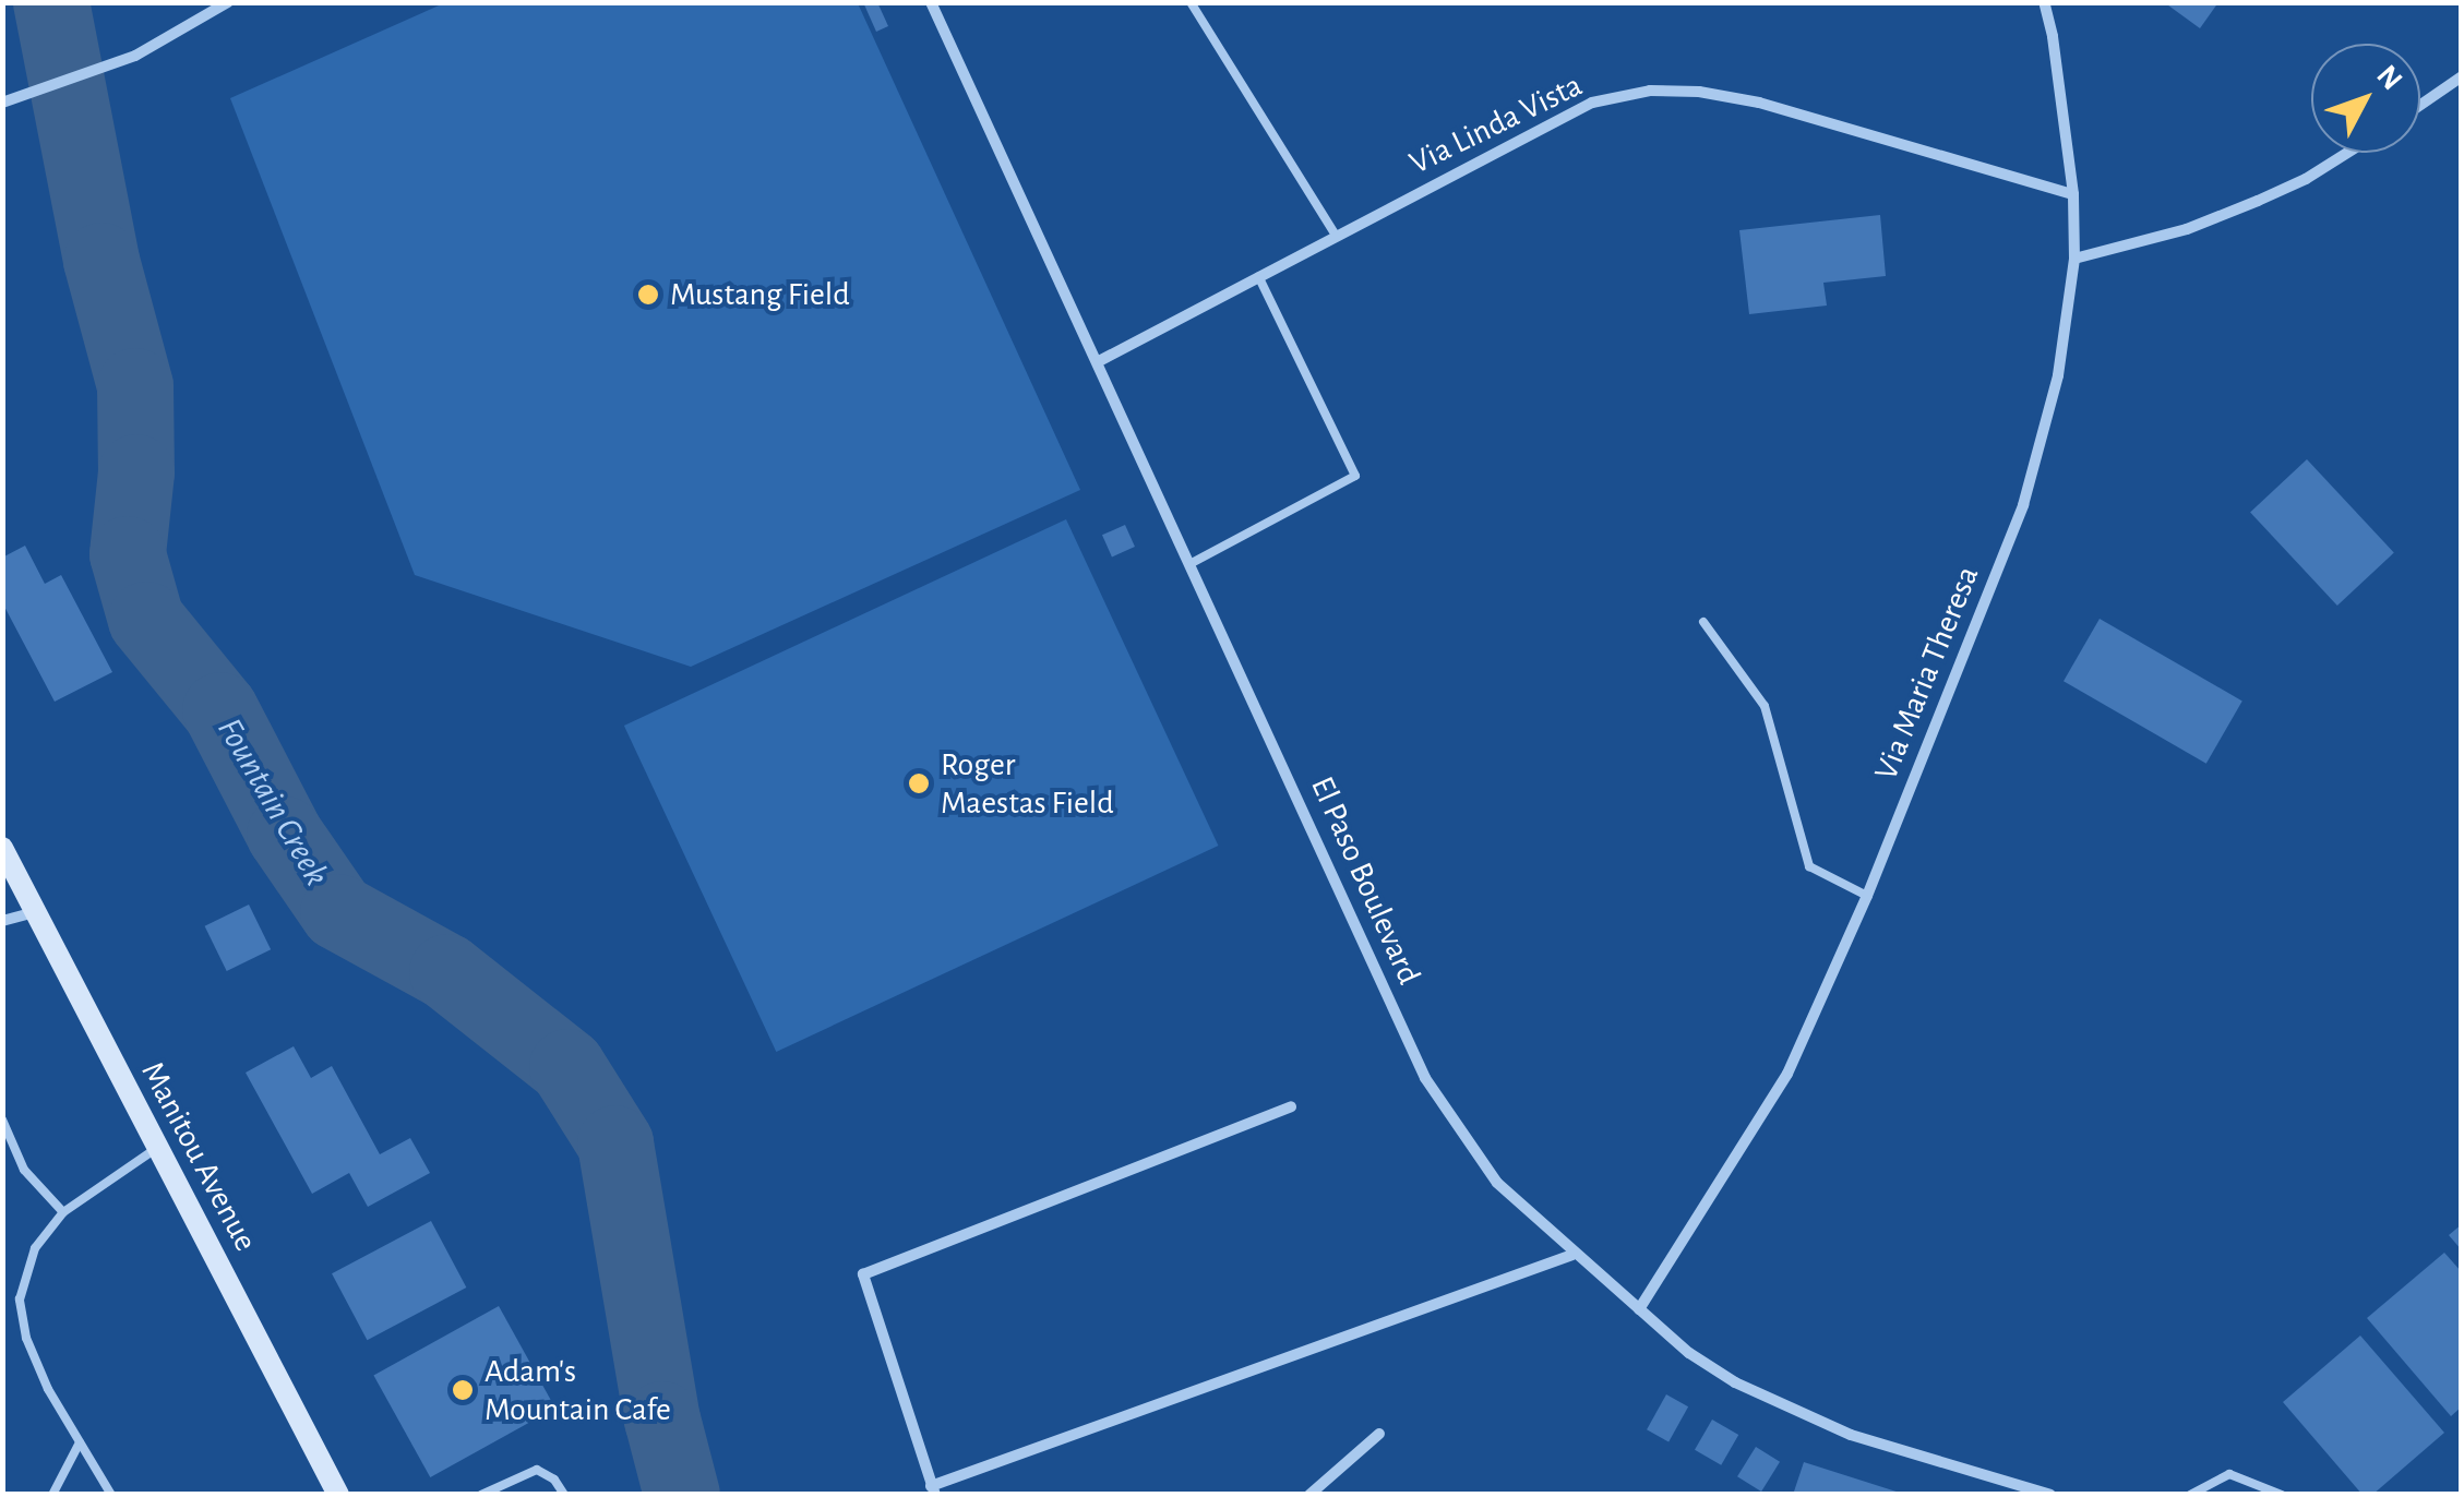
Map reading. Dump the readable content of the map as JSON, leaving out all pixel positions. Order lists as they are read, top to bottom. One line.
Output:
{"streets":{"main road":["Manitou Avenue"],"street":["Via Linda Vista","Via Maria Theresa","El Paso Boulevard"]},"crossings":[["Via Linda Vista","Via Maria Theresa"],["Via Linda Vista","El Paso Boulevard"],["Via Maria Theresa","El Paso Boulevard"]],"water":["Fountain Creek"],"places":["Mustang Field","Roger Maestas Field","Adam's Mountain Cafe"],"north":"top right"}
